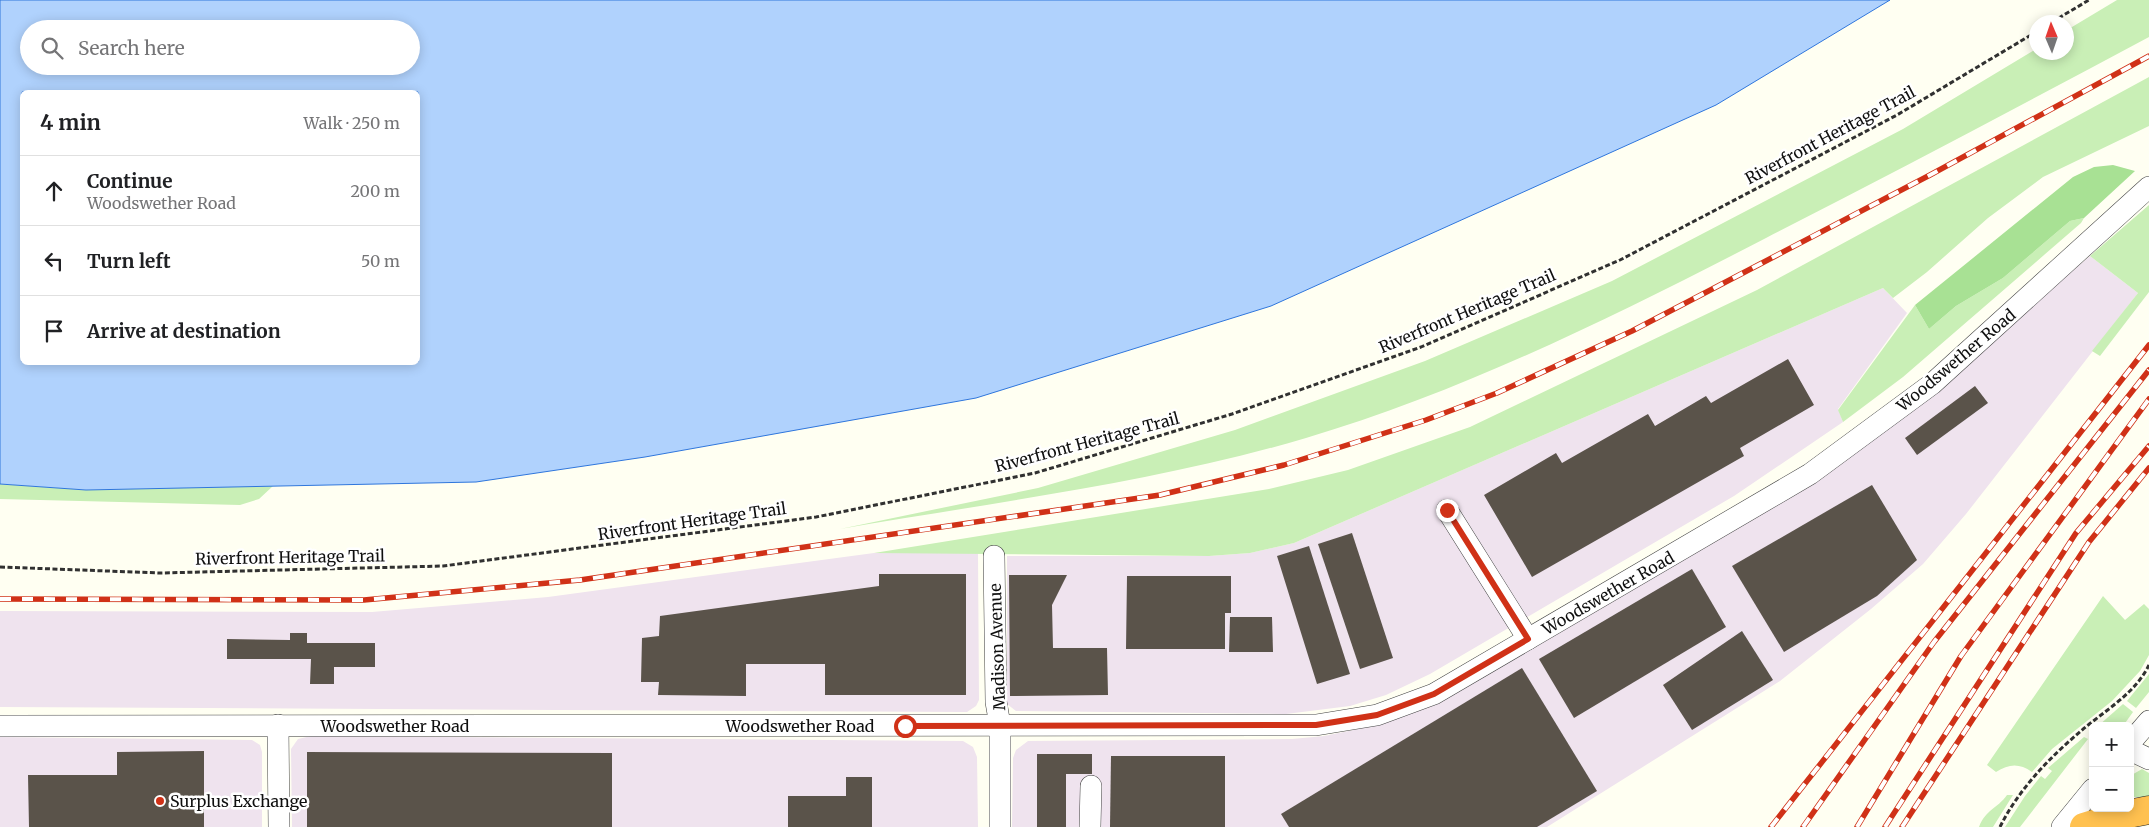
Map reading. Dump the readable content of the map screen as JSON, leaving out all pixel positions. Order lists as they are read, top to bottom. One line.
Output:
{"streets":{"street":["Woodswether Road","Madison Avenue"],"path":["Riverfront Heritage Trail"]},"crossings":[["Woodswether Road","Madison Avenue"]],"places":["Surplus Exchange"],"north":"top","page":{"search":"Search here","heading":["4 min","Walk · 250 m"],"list":[["Continue","Woodswether Road","200 m"],["Turn left","50 m"],"Arrive at destination"],"map_buttons":["+","−"]}}
